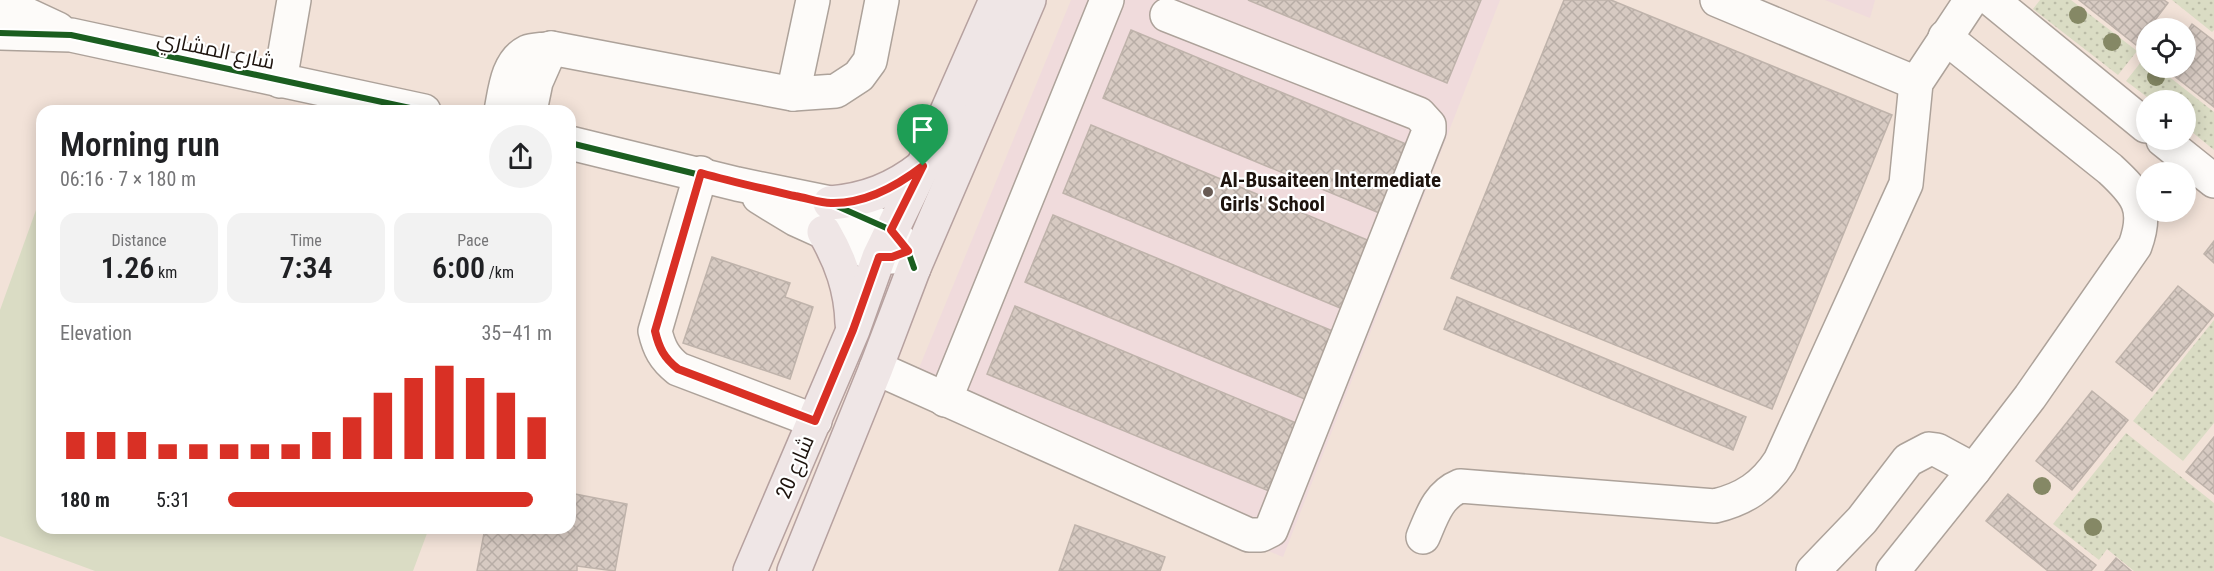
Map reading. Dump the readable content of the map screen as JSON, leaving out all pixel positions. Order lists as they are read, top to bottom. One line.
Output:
{"streets":{"main road":["شارع 20"],"street":["شارع المشاري"]},"places":["Al-Busaiteen Intermediate Girls' School"],"page":{"map_buttons":["+","−"],"heading":["Morning run","06:16 · 7 × 180 m"],"stats":[["Distance","1.26 km"],["Time","7:34"],["Pace","6:00 /km"]],"chart":["Elevation","35–41 m"],"list":[{"name":"180 m","note":"5:31"}]}}
